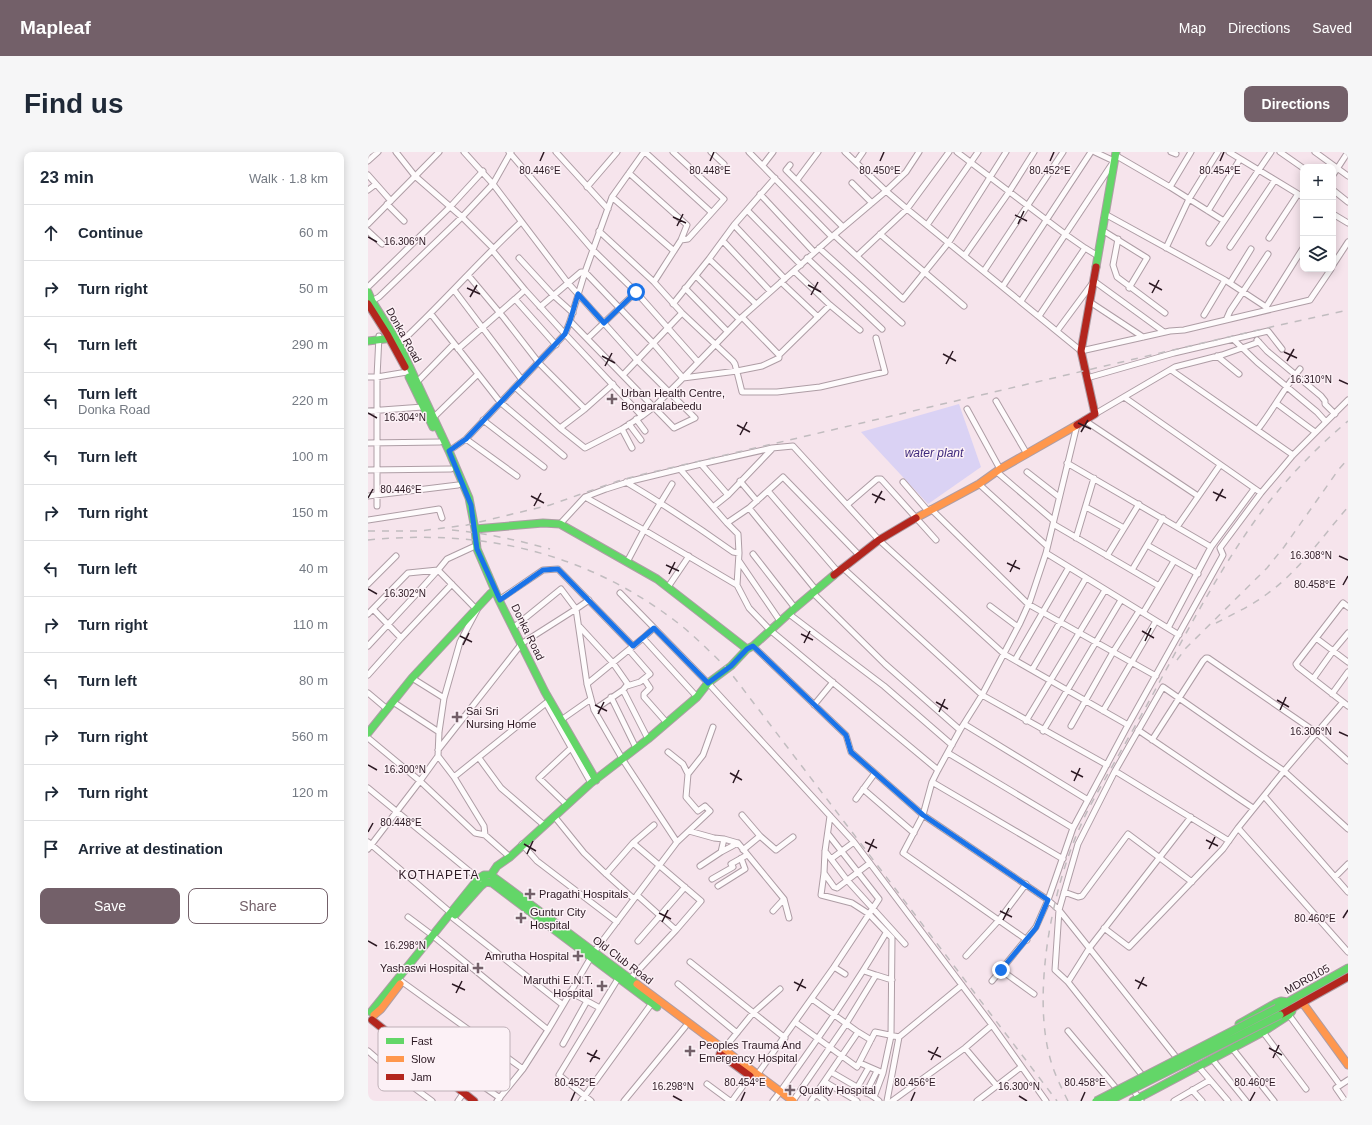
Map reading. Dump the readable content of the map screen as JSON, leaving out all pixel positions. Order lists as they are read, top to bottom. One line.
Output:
{"streets":{"street":["Donka Road","Old Club Road","MDR0105"]},"districts":["KOTHAPETA"],"water":["water plant"],"places":{"health":["Urban Health Centre, Bongaralabeedu","Sai Sri Nursing Home","Pragathi Hospitals","Guntur City Hospital","Amrutha Hospital","Yashaswi Hospital","Maruthi E.N.T. Hospital","Peoples Trauma And Emergency Hospital","Quality Hospital"]},"legend":["Fast","Slow","Jam"],"page":{"header":"Mapleaf","nav":["Map","Directions","Saved"],"buttons":["Directions",["Save","Share"]],"title":"Find us","heading":["23 min","Walk · 1.8 km"],"map_buttons":["+","−"],"list":[["Continue","60 m"],["Turn right","50 m"],["Turn left","290 m"],["Turn left","Donka Road","220 m"],["Turn left","100 m"],["Turn right","150 m"],["Turn left","40 m"],["Turn right","110 m"],["Turn left","80 m"],["Turn right","560 m"],["Turn right","120 m"],"Arrive at destination"]},"coordinates":["80.446°E","80.448°E","80.450°E","80.452°E","80.454°E","16.306°N","16.310°N","16.304°N","16.308°N","80.458°E","16.302°N","16.300°N","80.460°E","16.298°N","80.456°E"]}
